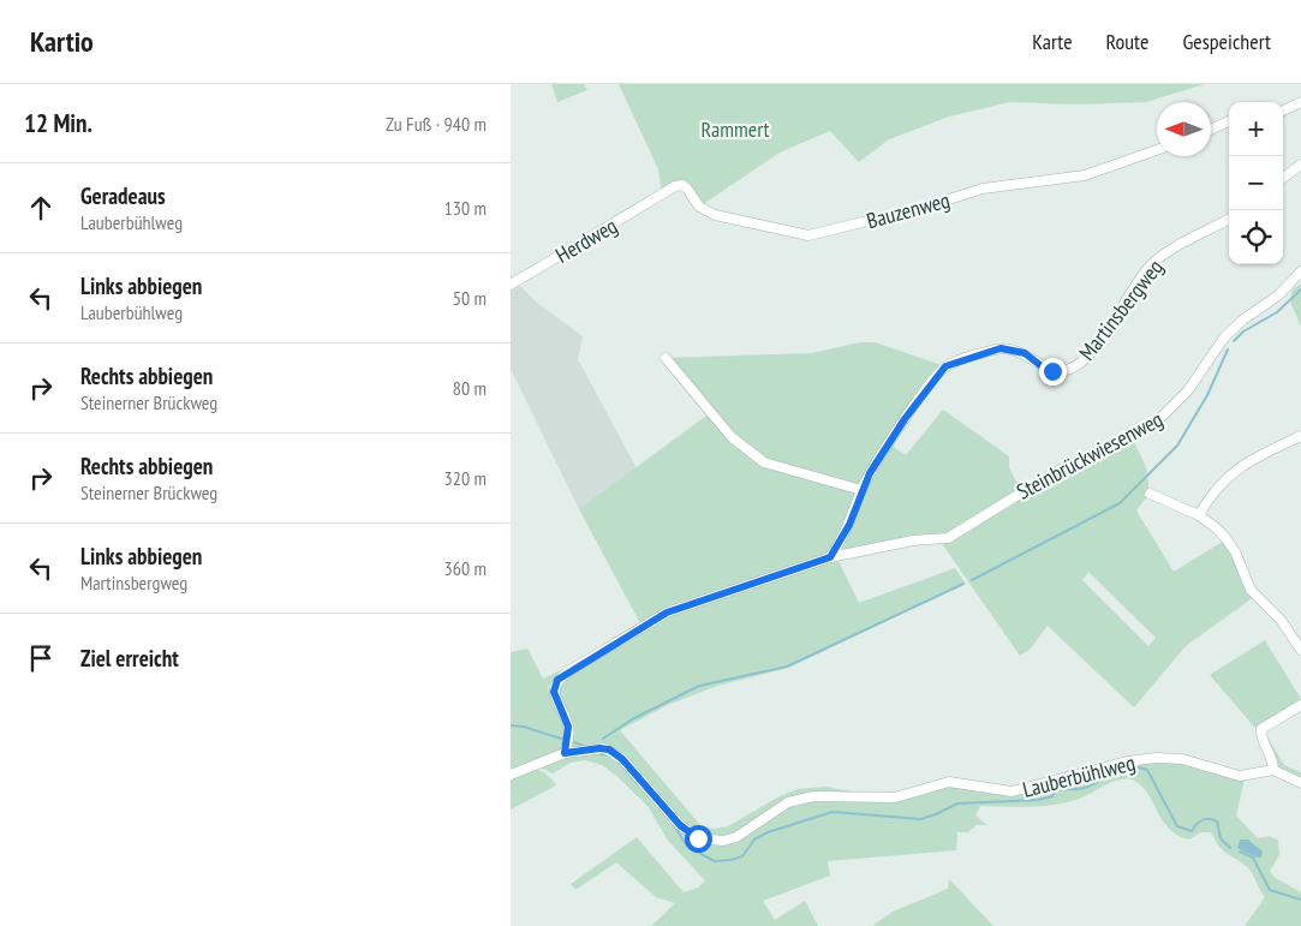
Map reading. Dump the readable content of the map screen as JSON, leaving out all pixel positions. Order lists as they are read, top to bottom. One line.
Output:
{"streets":{"street":["Bauzenweg","Herdweg","Martinsbergweg","Steinbrückwiesenweg","Lauberbühlweg"]},"crossings":[["Bauzenweg","Herdweg"],["Martinsbergweg","Steinbrückwiesenweg"],["Steinbrückwiesenweg","Lauberbühlweg"]],"parks":["Rammert"],"north":"left","page":{"header":"Kartio","nav":["Karte","Route","Gespeichert"],"heading":["12 Min.","Zu Fuß · 940 m"],"map_buttons":["+","−"],"list":[["Geradeaus","Lauberbühlweg","130 m"],["Links abbiegen","Lauberbühlweg","50 m"],["Rechts abbiegen","Steinerner Brückweg","80 m"],["Rechts abbiegen","Steinerner Brückweg","320 m"],["Links abbiegen","Martinsbergweg","360 m"],"Ziel erreicht"]}}
